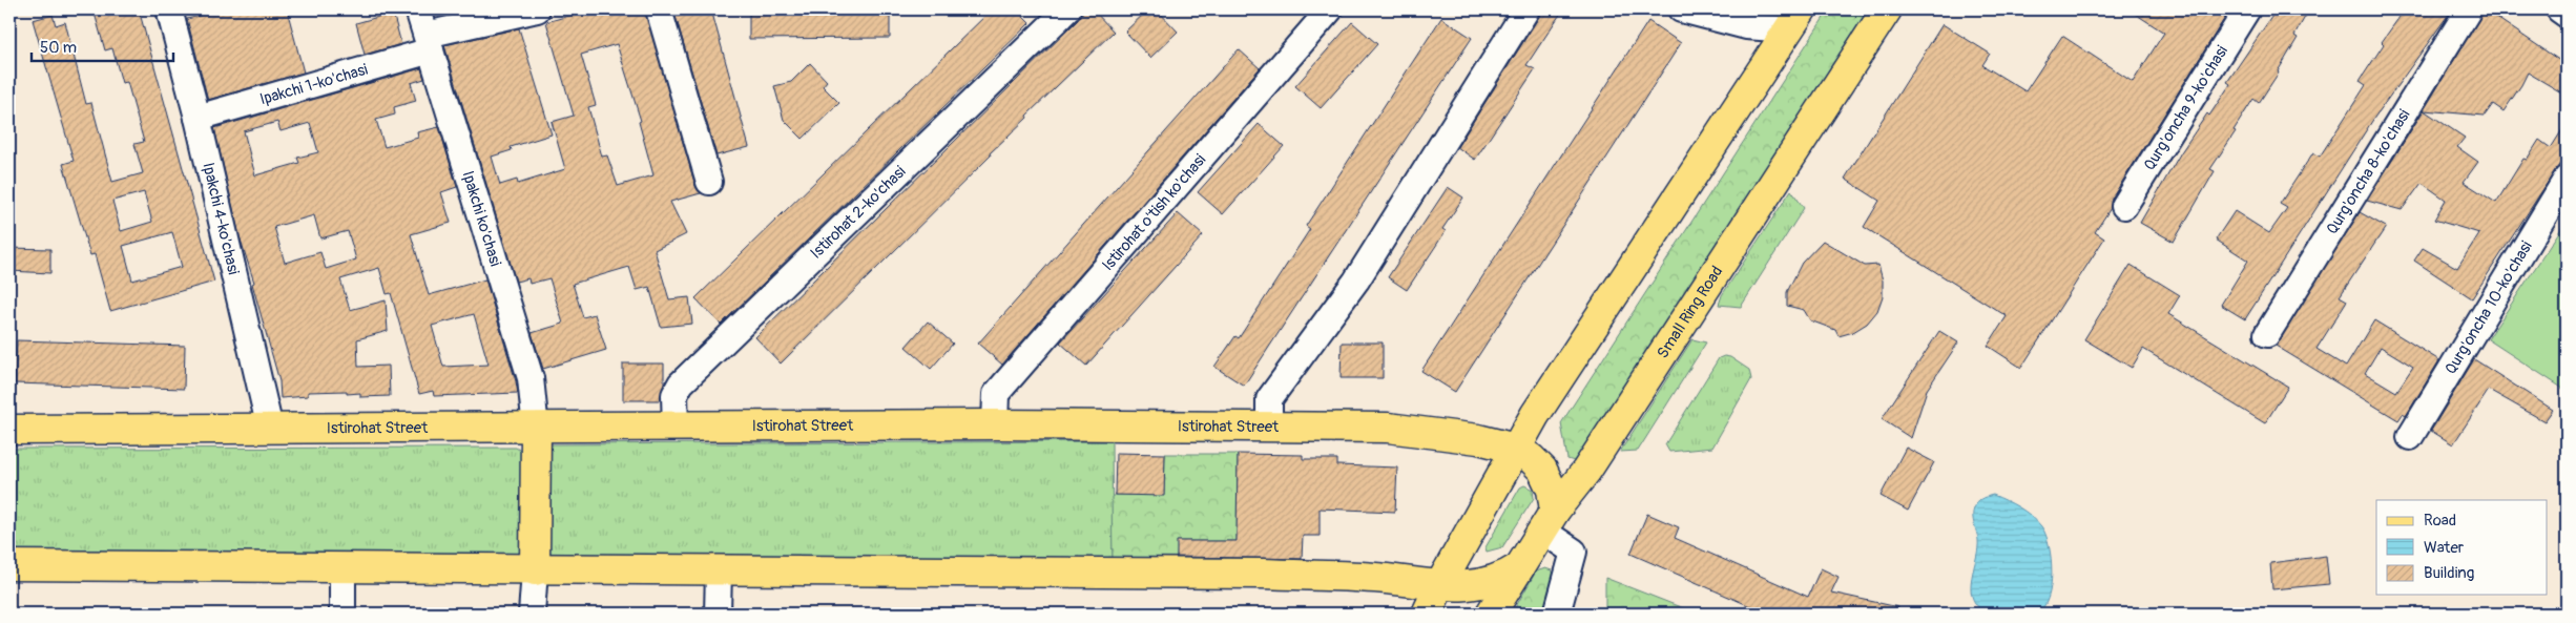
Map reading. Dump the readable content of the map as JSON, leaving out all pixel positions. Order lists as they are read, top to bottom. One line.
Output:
{"streets":{"main road":["Small Ring Road","Istirohat Street"],"street":["Ipakchi 1-ko'chasi","Qurg'oncha 9-ko'chasi","Qurg'oncha 8-ko'chasi","Istirohat 2-ko'chasi","Istirohat o'tish ko'chasi","Ipakchi ko'chasi","Ipakchi 4-ko'chasi","Qurg'oncha 10-ko'chasi"]},"crossings":[["Ipakchi 1-ko'chasi","Ipakchi ko'chasi"],["Ipakchi 1-ko'chasi","Ipakchi 4-ko'chasi"],["Istirohat 2-ko'chasi","Istirohat Street"],["Istirohat o'tish ko'chasi","Istirohat Street"],["Ipakchi ko'chasi","Istirohat Street"],["Ipakchi 4-ko'chasi","Istirohat Street"],["Small Ring Road","Istirohat Street"]],"legend":["Road","Water","Building"],"scale_bar":"50 m"}
